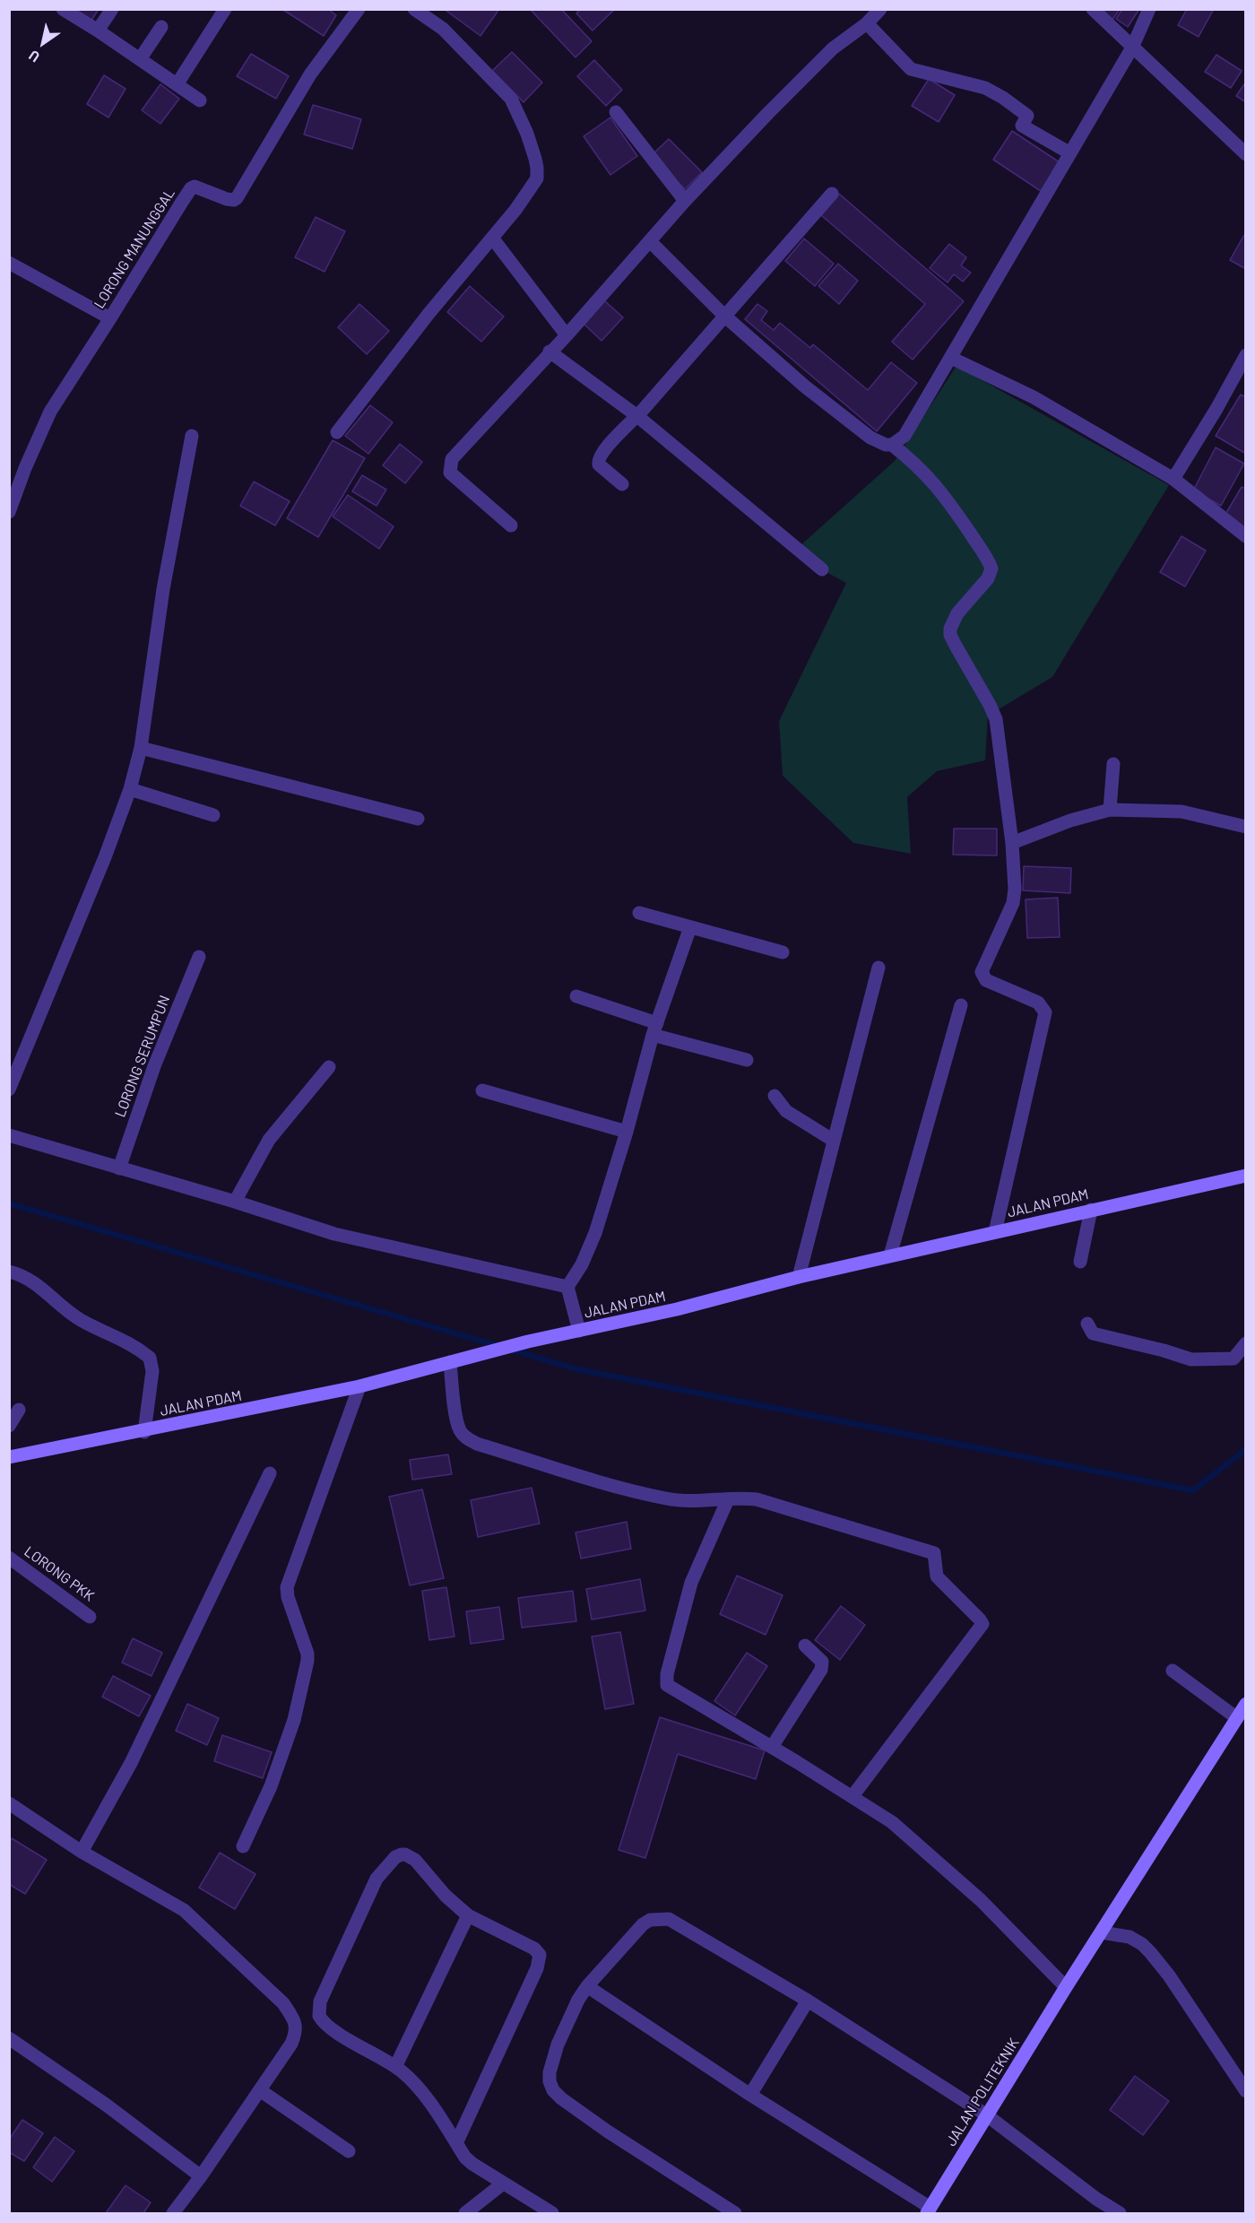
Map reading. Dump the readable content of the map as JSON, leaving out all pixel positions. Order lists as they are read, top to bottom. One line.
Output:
{"streets":{"street":["LORONG MANUNGGAL","LORONG SERUMPUN","JALAN PDAM","LORONG PKK","JALAN POLITEKNIK"]},"north":"bottom left"}
